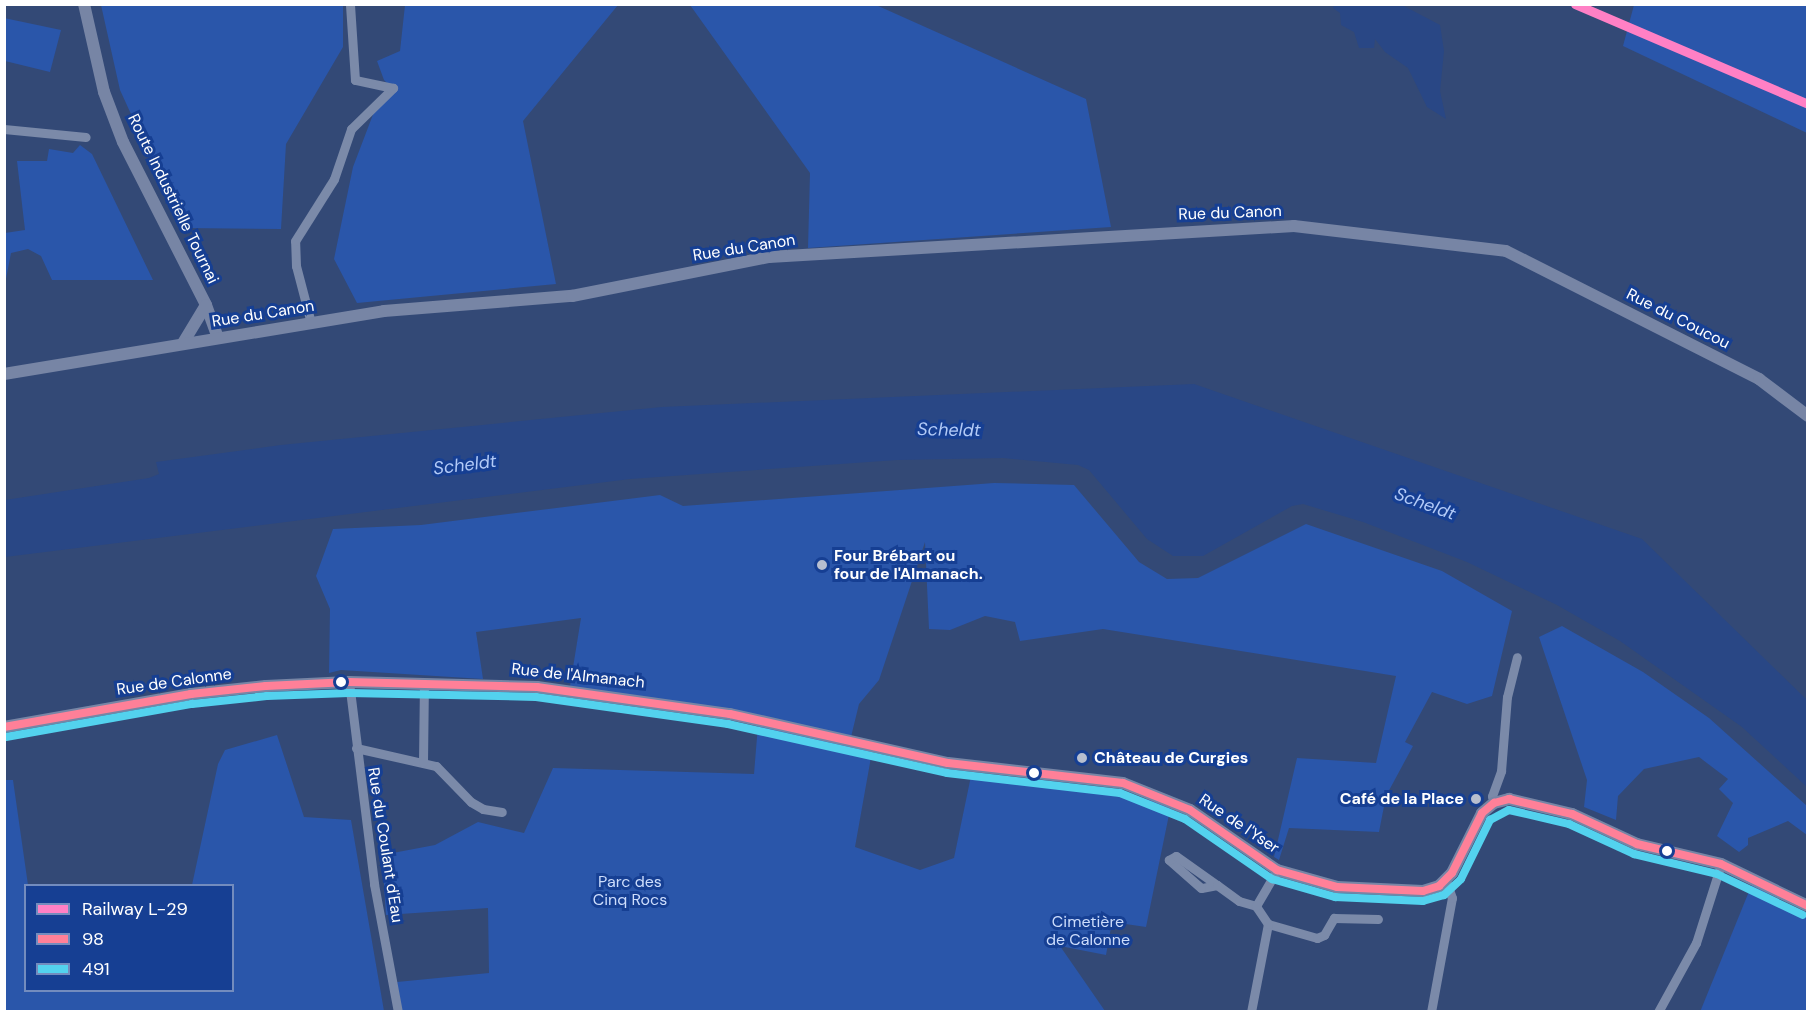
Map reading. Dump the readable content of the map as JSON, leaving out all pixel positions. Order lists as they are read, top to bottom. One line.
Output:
{"streets":{"main road":["Route Industrielle Tournai","Rue du Canon","Rue du Coucou","Rue de l'Almanach","Rue de Calonne","Rue de l'Yser"],"street":["Rue du Coulant d'Eau"]},"crossings":[["Route Industrielle Tournai","Rue du Canon"],["Rue du Canon","Rue du Coucou"],["Rue de l'Almanach","Rue de Calonne"],["Rue de l'Almanach","Rue de l'Yser"],["Rue de l'Almanach","Rue du Coulant d'Eau"],["Rue de Calonne","Rue du Coulant d'Eau"]],"water":["Scheldt"],"parks":["Parc des Cinq Rocs","Cimetière de Calonne"],"places":["Four Brébart ou four de l'Almanach.","Château de Curgies","Café de la Place"],"lines":["rail line L-29","transit line 98","transit line 491"],"legend":["Railway L-29","98","491"]}
